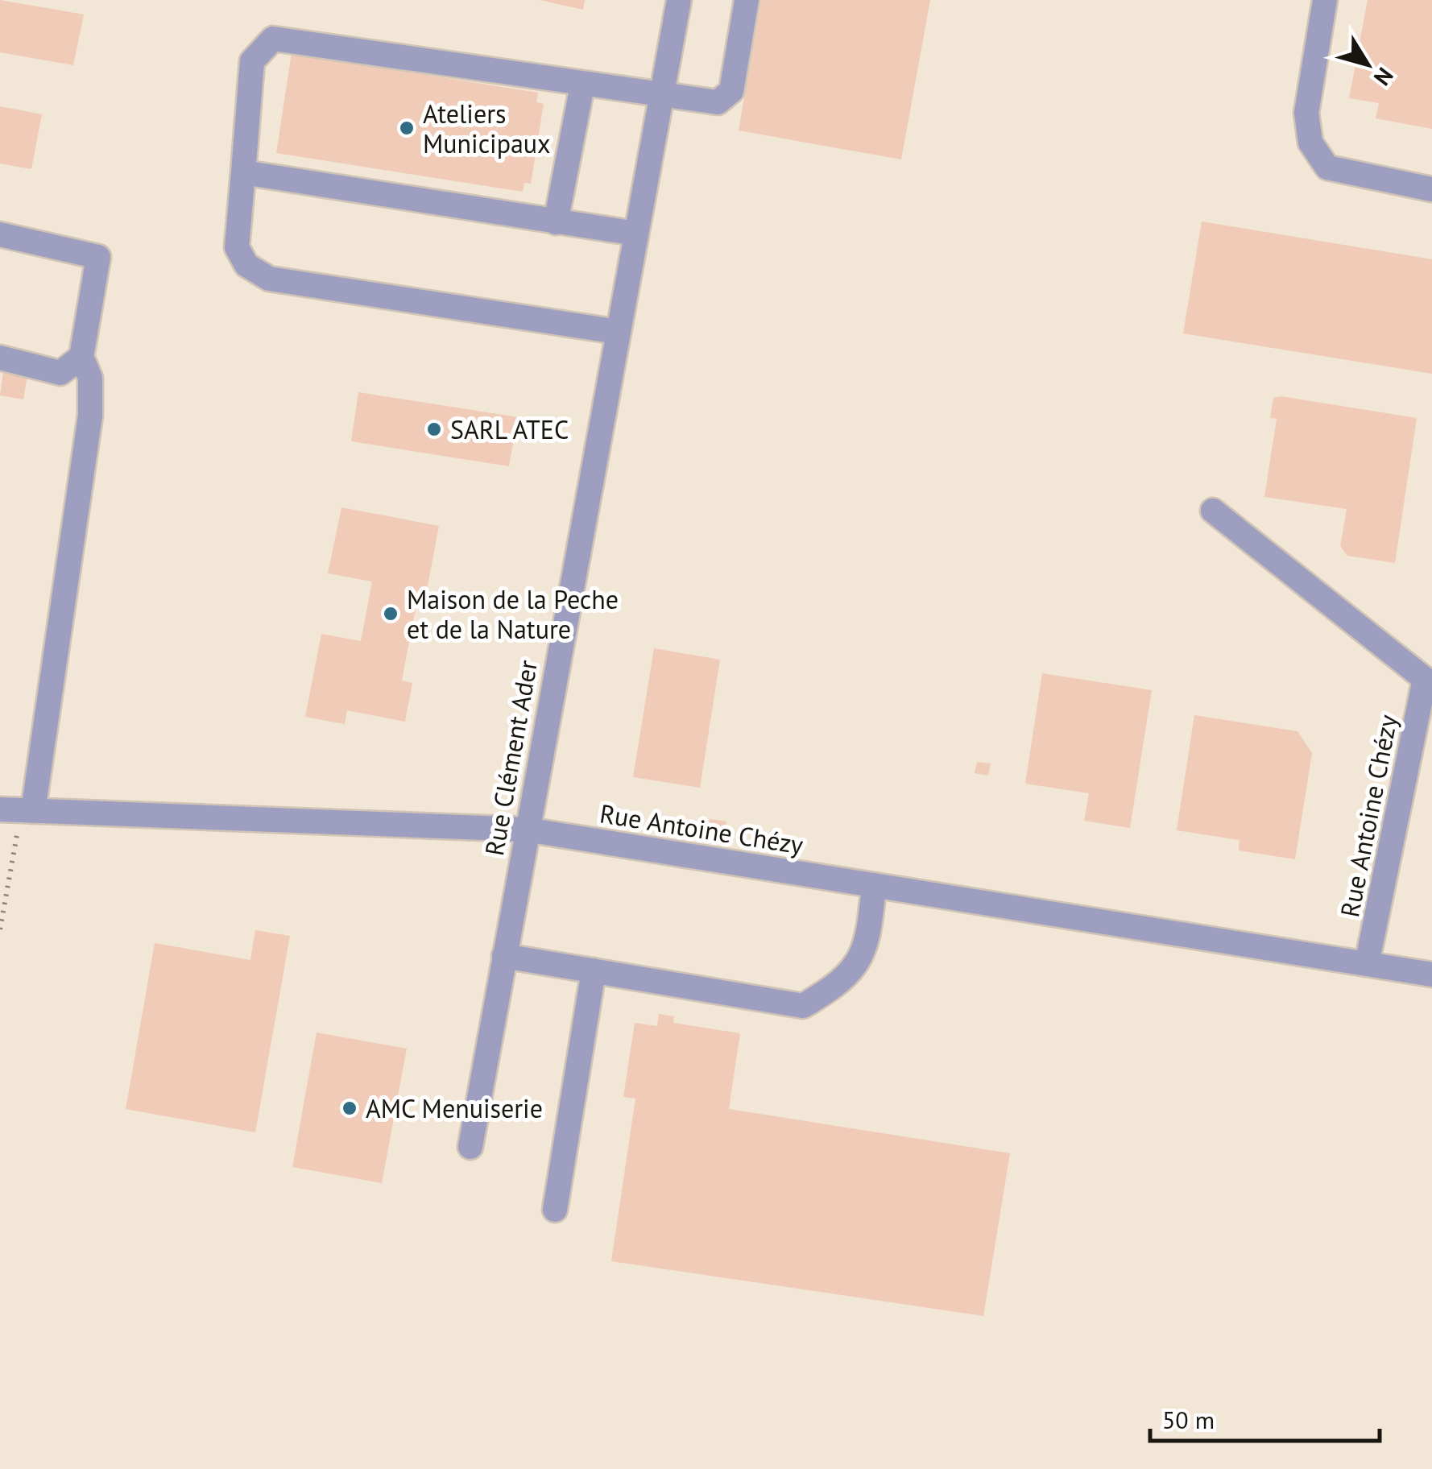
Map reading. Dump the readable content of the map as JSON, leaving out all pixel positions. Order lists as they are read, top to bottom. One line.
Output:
{"streets":{"street":["Rue Clément Ader","Rue Antoine Chézy"]},"crossings":[["Rue Clément Ader","Rue Antoine Chézy"]],"places":["Ateliers Municipaux","SARL ATEC","Maison de la Peche et de la Nature","AMC Menuiserie"],"scale_bar":"50 m","north":"bottom right"}
